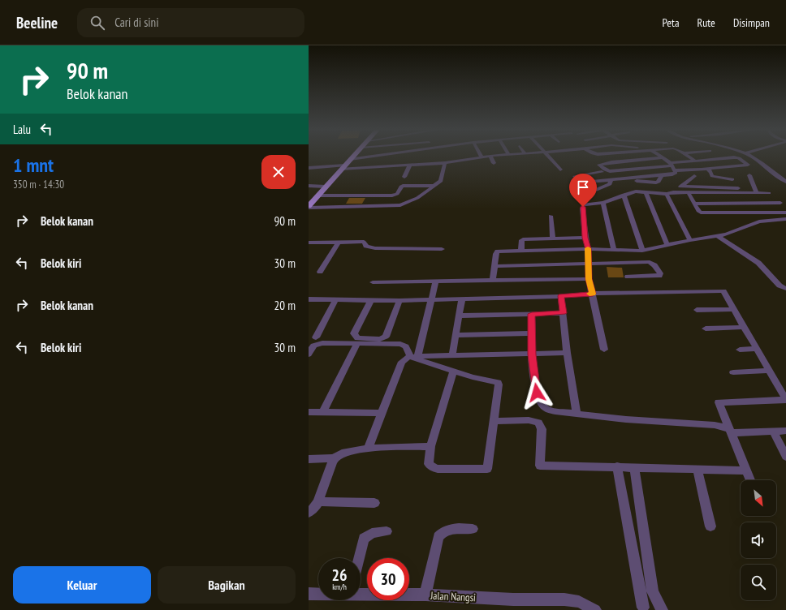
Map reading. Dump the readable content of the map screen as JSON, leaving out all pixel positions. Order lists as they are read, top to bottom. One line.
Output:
{"streets":{"street":["Jalan Nangsi"]},"north":"bottom right","page":{"header":"Beeline","search":"Cari di sini","nav":["Peta","Rute","Disimpan"],"turn":["90 m","Belok kanan"],"then":"Lalu","heading":["1 mnt","350 m · 14:30"],"list":[{"name":"Belok kanan","value":"90 m"},{"name":"Belok kiri","value":"30 m"},{"name":"Belok kanan","value":"20 m"},{"name":"Belok kiri","value":"30 m"}],"speed":"26 km/h","limit":"30","buttons":["Keluar","Bagikan"]}}
